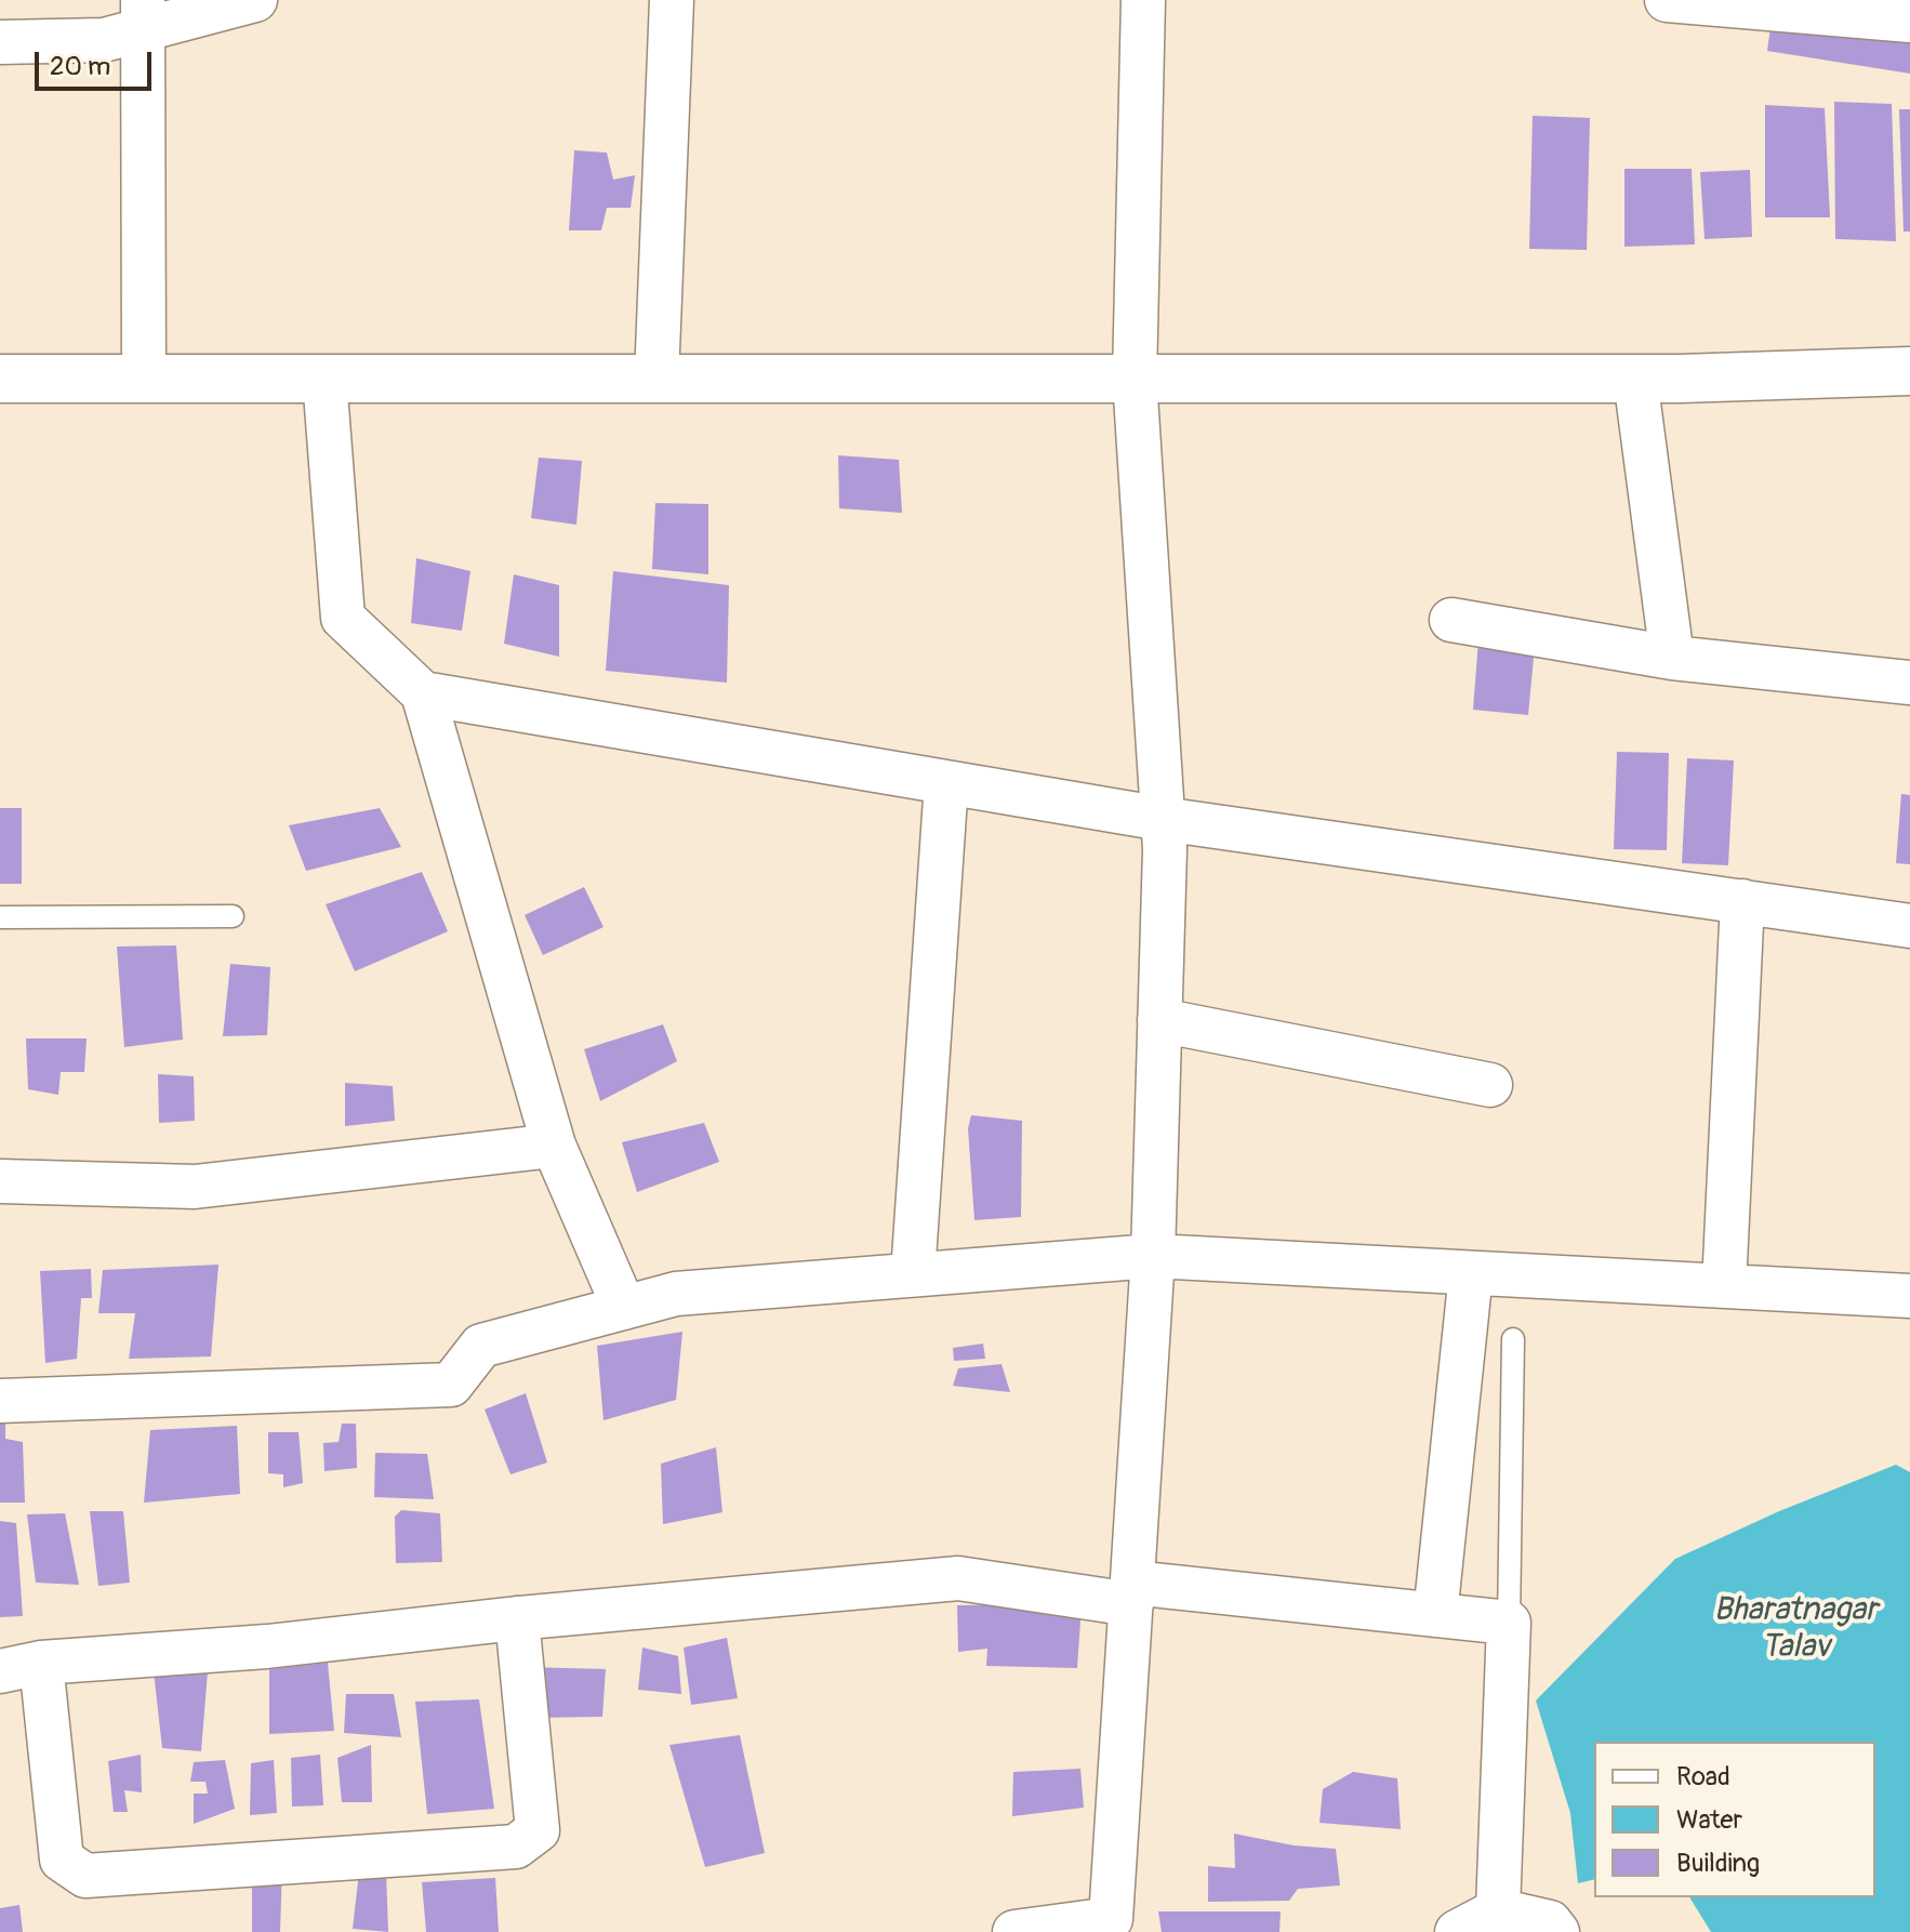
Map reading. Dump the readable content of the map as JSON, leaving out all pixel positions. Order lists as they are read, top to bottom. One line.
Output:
{"water":["Bharatnagar Talav"],"legend":["Road","Water","Building"],"scale_bar":"20 m"}
